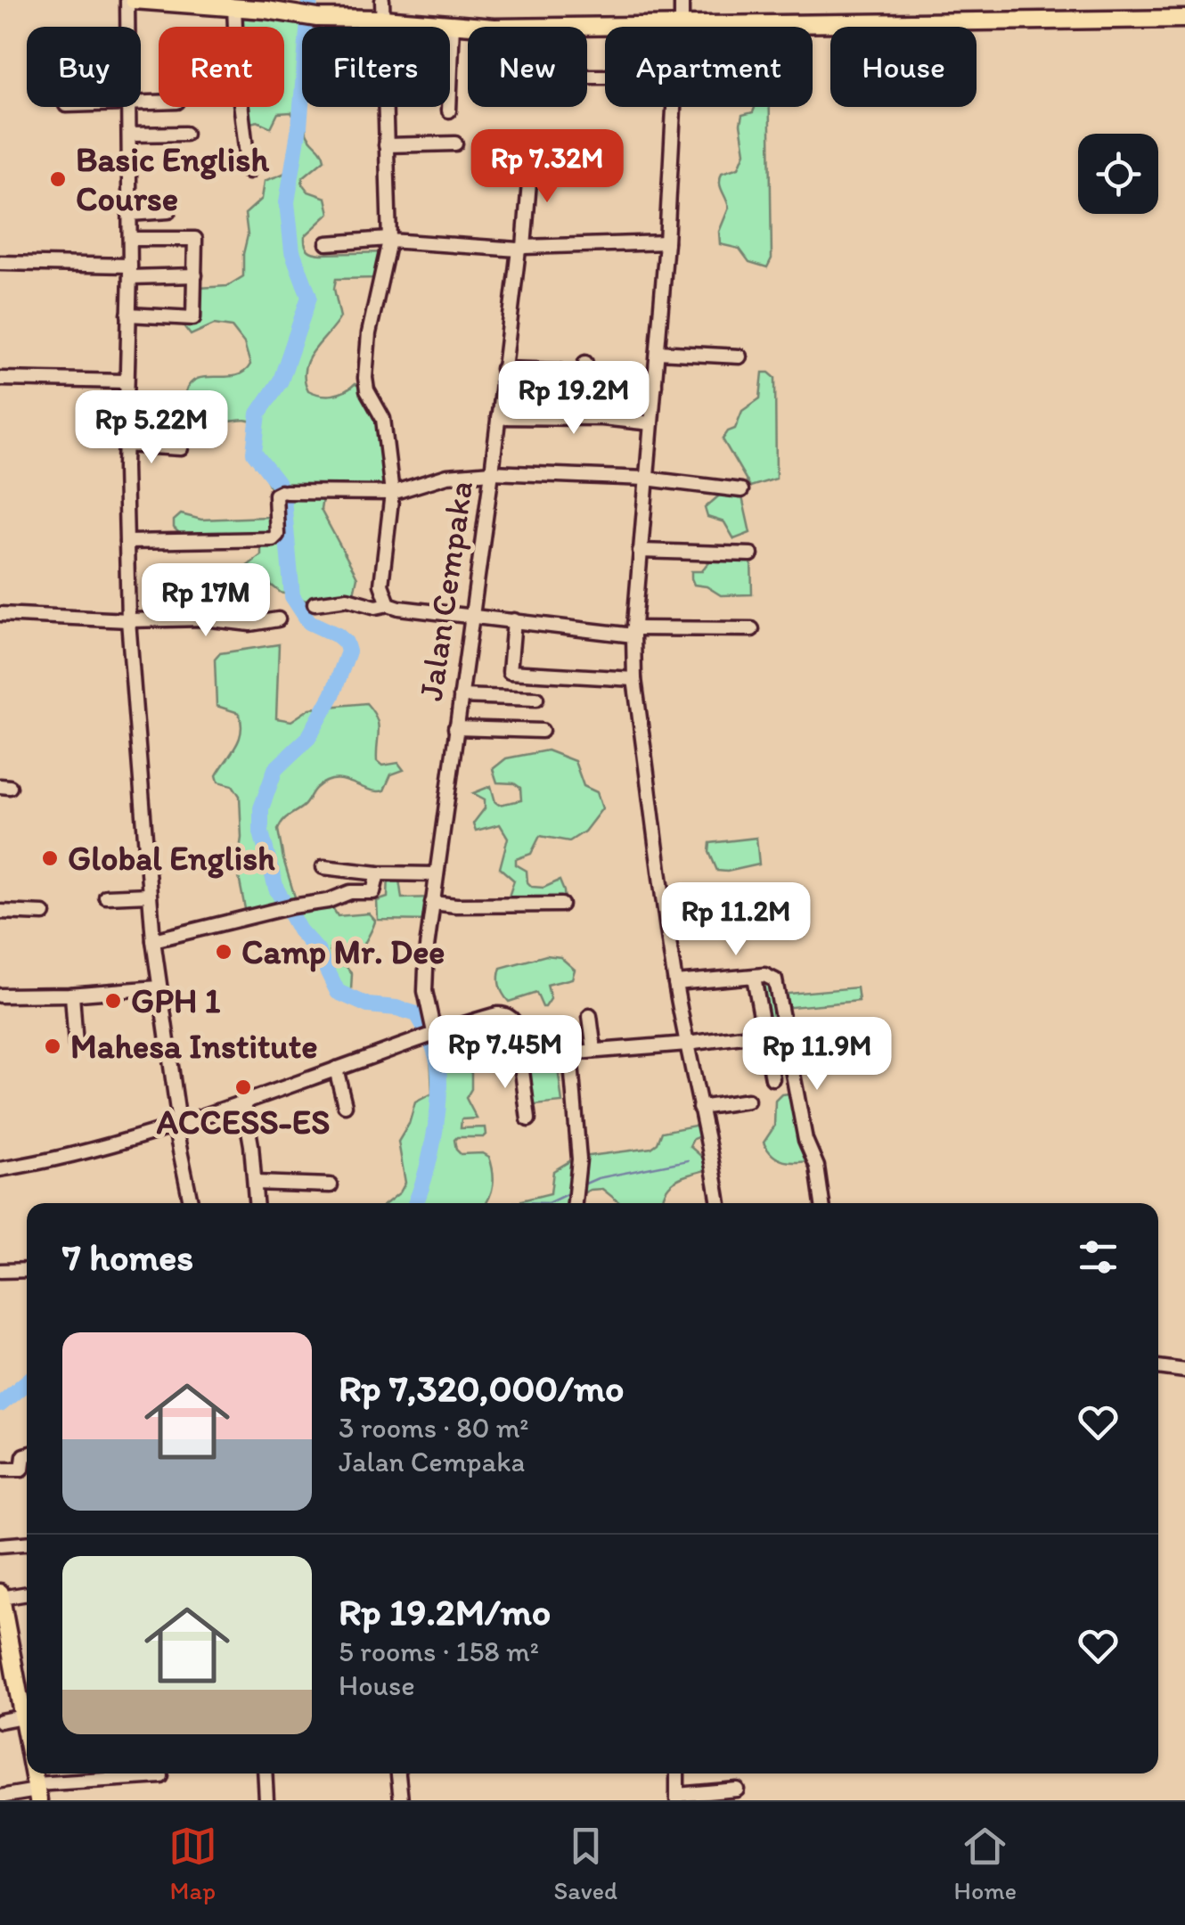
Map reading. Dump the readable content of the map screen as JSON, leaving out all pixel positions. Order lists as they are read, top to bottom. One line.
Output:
{"streets":{"street":["Jalan Cempaka"]},"places":["Basic English Course","Global English","Camp Mr. Dee","GPH 1","Mahesa Institute","ACCESS-ES"],"page":{"chip":["Buy","Rent","Filters","New","Apartment","House"],"price":["Rp 7.32M","Rp 19.2M","Rp 5.22M","Rp 17M","Rp 11.2M","Rp 7.45M","Rp 11.9M"],"heading":"7 homes","list":[{"name":"Rp 7,320,000/mo","note":"3 rooms · 80 m² · Jalan Cempaka"},{"name":"Rp 19.2M/mo","note":"5 rooms · 158 m² · House"}],"tabs":["Map","Saved","Home"]}}
